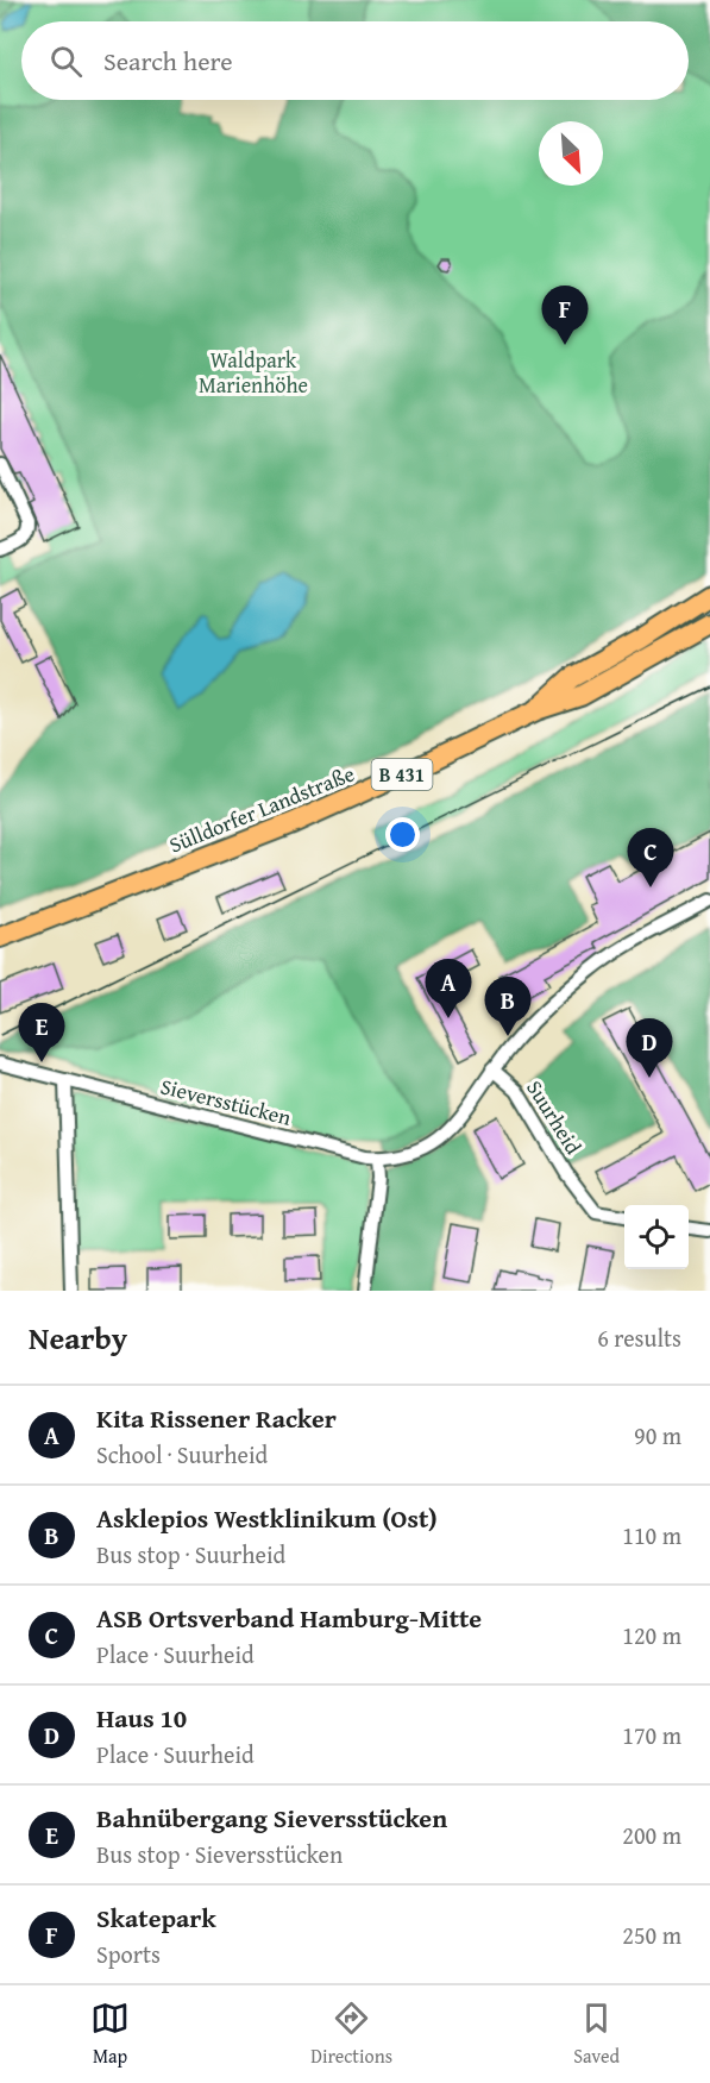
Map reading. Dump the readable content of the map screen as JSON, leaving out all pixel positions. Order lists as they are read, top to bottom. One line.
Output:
{"streets":{"main road":["B 431","Sülldorfer Landstraße"],"street":["Sieversstücken","Suurheid"]},"crossings":[["Sieversstücken","Suurheid"]],"parks":["Waldpark Marienhöhe"],"north":"bottom right","page":{"search":"Search here","pins":["F","C","A","B","E","D"],"heading":["Nearby","6 results"],"list":[{"mark":"A","name":"Kita Rissener Racker","note":"School · Suurheid","value":"90 m"},{"mark":"B","name":"Asklepios Westklinikum (Ost)","note":"Bus stop · Suurheid","value":"110 m"},{"mark":"C","name":"ASB Ortsverband Hamburg-Mitte","note":"Place · Suurheid","value":"120 m"},{"mark":"D","name":"Haus 10","note":"Place · Suurheid","value":"170 m"},{"mark":"E","name":"Bahnübergang Sieversstücken","note":"Bus stop · Sieversstücken","value":"200 m"},{"mark":"F","name":"Skatepark","note":"Sports","value":"250 m"}],"nav":["Map","Directions","Saved"]}}
